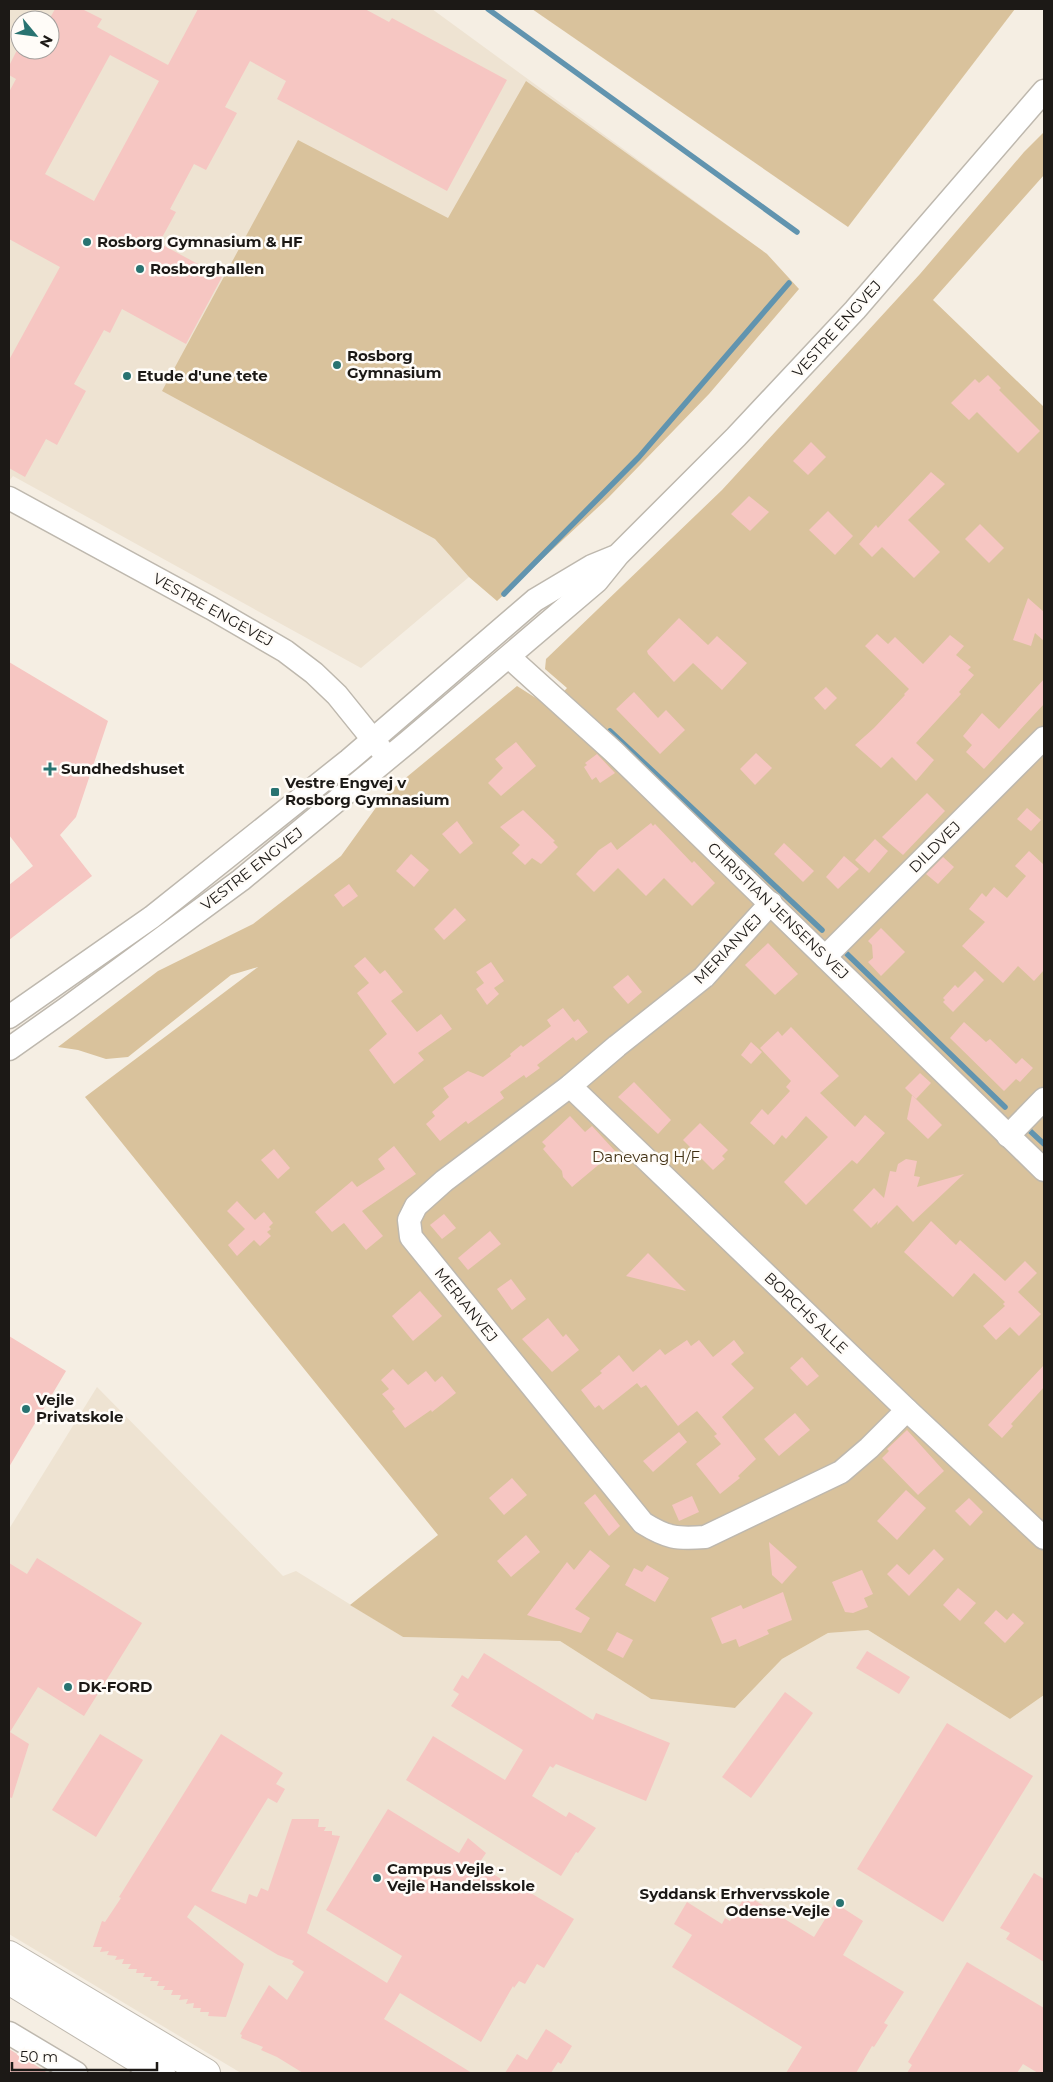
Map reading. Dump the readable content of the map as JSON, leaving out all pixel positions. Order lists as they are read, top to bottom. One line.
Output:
{"streets":{"street":["VESTRE ENGVEJ","VESTRE ENGEVEJ","DILDVEJ","CHRISTIAN JENSENS VEJ","MERIANVEJ","BORCHS ALLE"]},"crossings":[["VESTRE ENGVEJ","VESTRE ENGEVEJ"],["VESTRE ENGVEJ","CHRISTIAN JENSENS VEJ"],["DILDVEJ","CHRISTIAN JENSENS VEJ"],["CHRISTIAN JENSENS VEJ","MERIANVEJ"],["MERIANVEJ","BORCHS ALLE"]],"parks":["Danevang H/F"],"places":{"other":["Rosborg Gymnasium & HF","Rosborghallen","Rosborg Gymnasium","Etude d'une tete","Vejle Privatskole","DK-FORD","Campus Vejle - Vejle Handelsskole","Syddansk Erhvervsskole Odense-Vejle"],"health":["Sundhedshuset"],"transit":["Vestre Engvej v Rosborg Gymnasium"]},"scale_bar":"50 m","north":"bottom right"}
